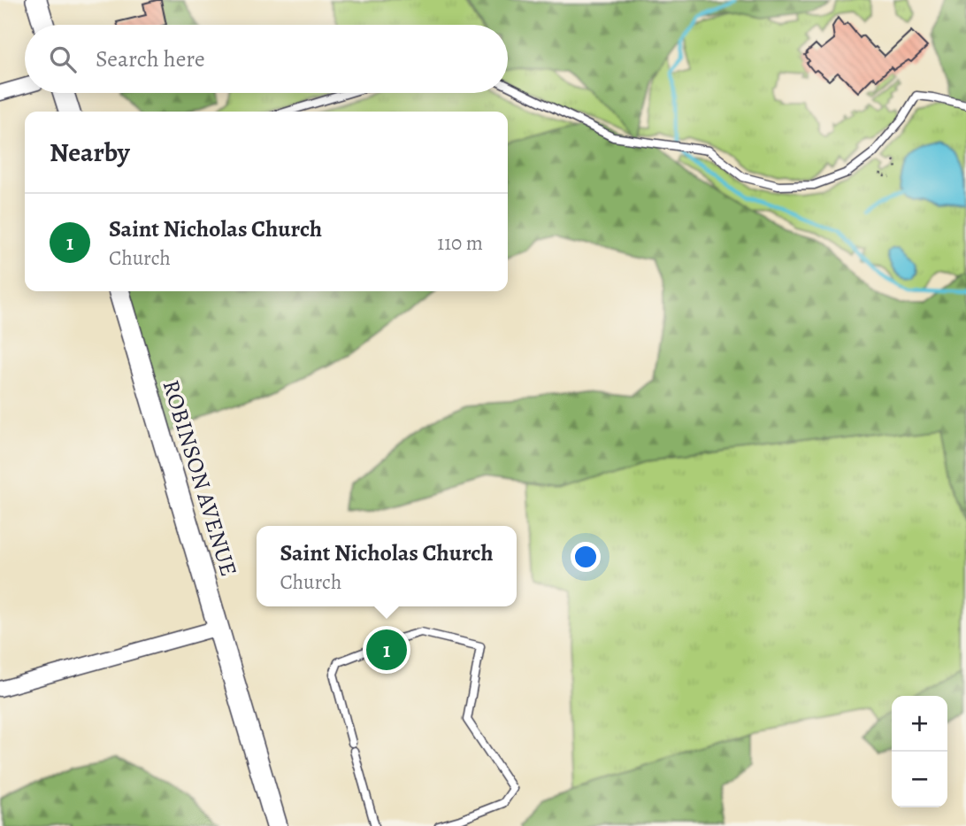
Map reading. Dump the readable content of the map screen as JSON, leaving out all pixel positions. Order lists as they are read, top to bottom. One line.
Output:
{"streets":{"main road":["ROBINSON AVENUE"]},"page":{"search":"Search here","heading":"Nearby","list":[{"mark":"1","name":"Saint Nicholas Church","note":"Church","value":"110 m"}],"popup":["Saint Nicholas Church","Church"],"pins":"1","map_buttons":["+","−"]}}
